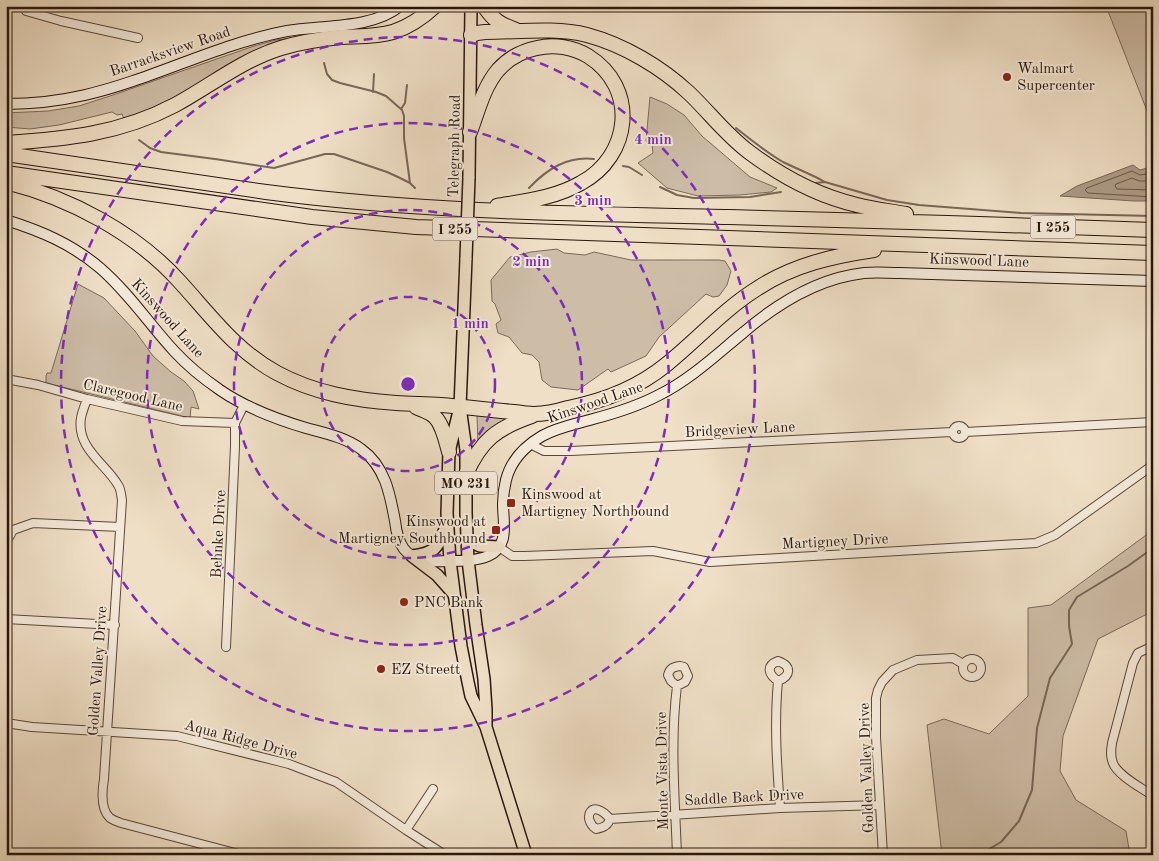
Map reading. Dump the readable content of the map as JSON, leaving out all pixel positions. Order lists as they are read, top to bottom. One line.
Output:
{"streets":{"highway":["I 255"],"main road":["Telegraph Road","MO 231"],"street":["Barracksview Road","Kinswood Lane","Claregood Lane","Bridgeview Lane","Behnke Drive","Martigney Drive","Golden Valley Drive","Aqua Ridge Drive","Monte Vista Drive","Saddle Back Drive"]},"crossings":[["Kinswood Lane","Bridgeview Lane"],["Kinswood Lane","Martigney Drive"],["Claregood Lane","Behnke Drive"],["Claregood Lane","Golden Valley Drive"],["Golden Valley Drive","Aqua Ridge Drive"],["Golden Valley Drive","Saddle Back Drive"],["Monte Vista Drive","Saddle Back Drive"]],"places":{"other":["Walmart Supercenter","PNC Bank","EZ Streett"],"transit":["Kinswood at Martigney Northbound","Kinswood at Martigney Southbound"]},"rings":["4 min","3 min","2 min","1 min"]}
